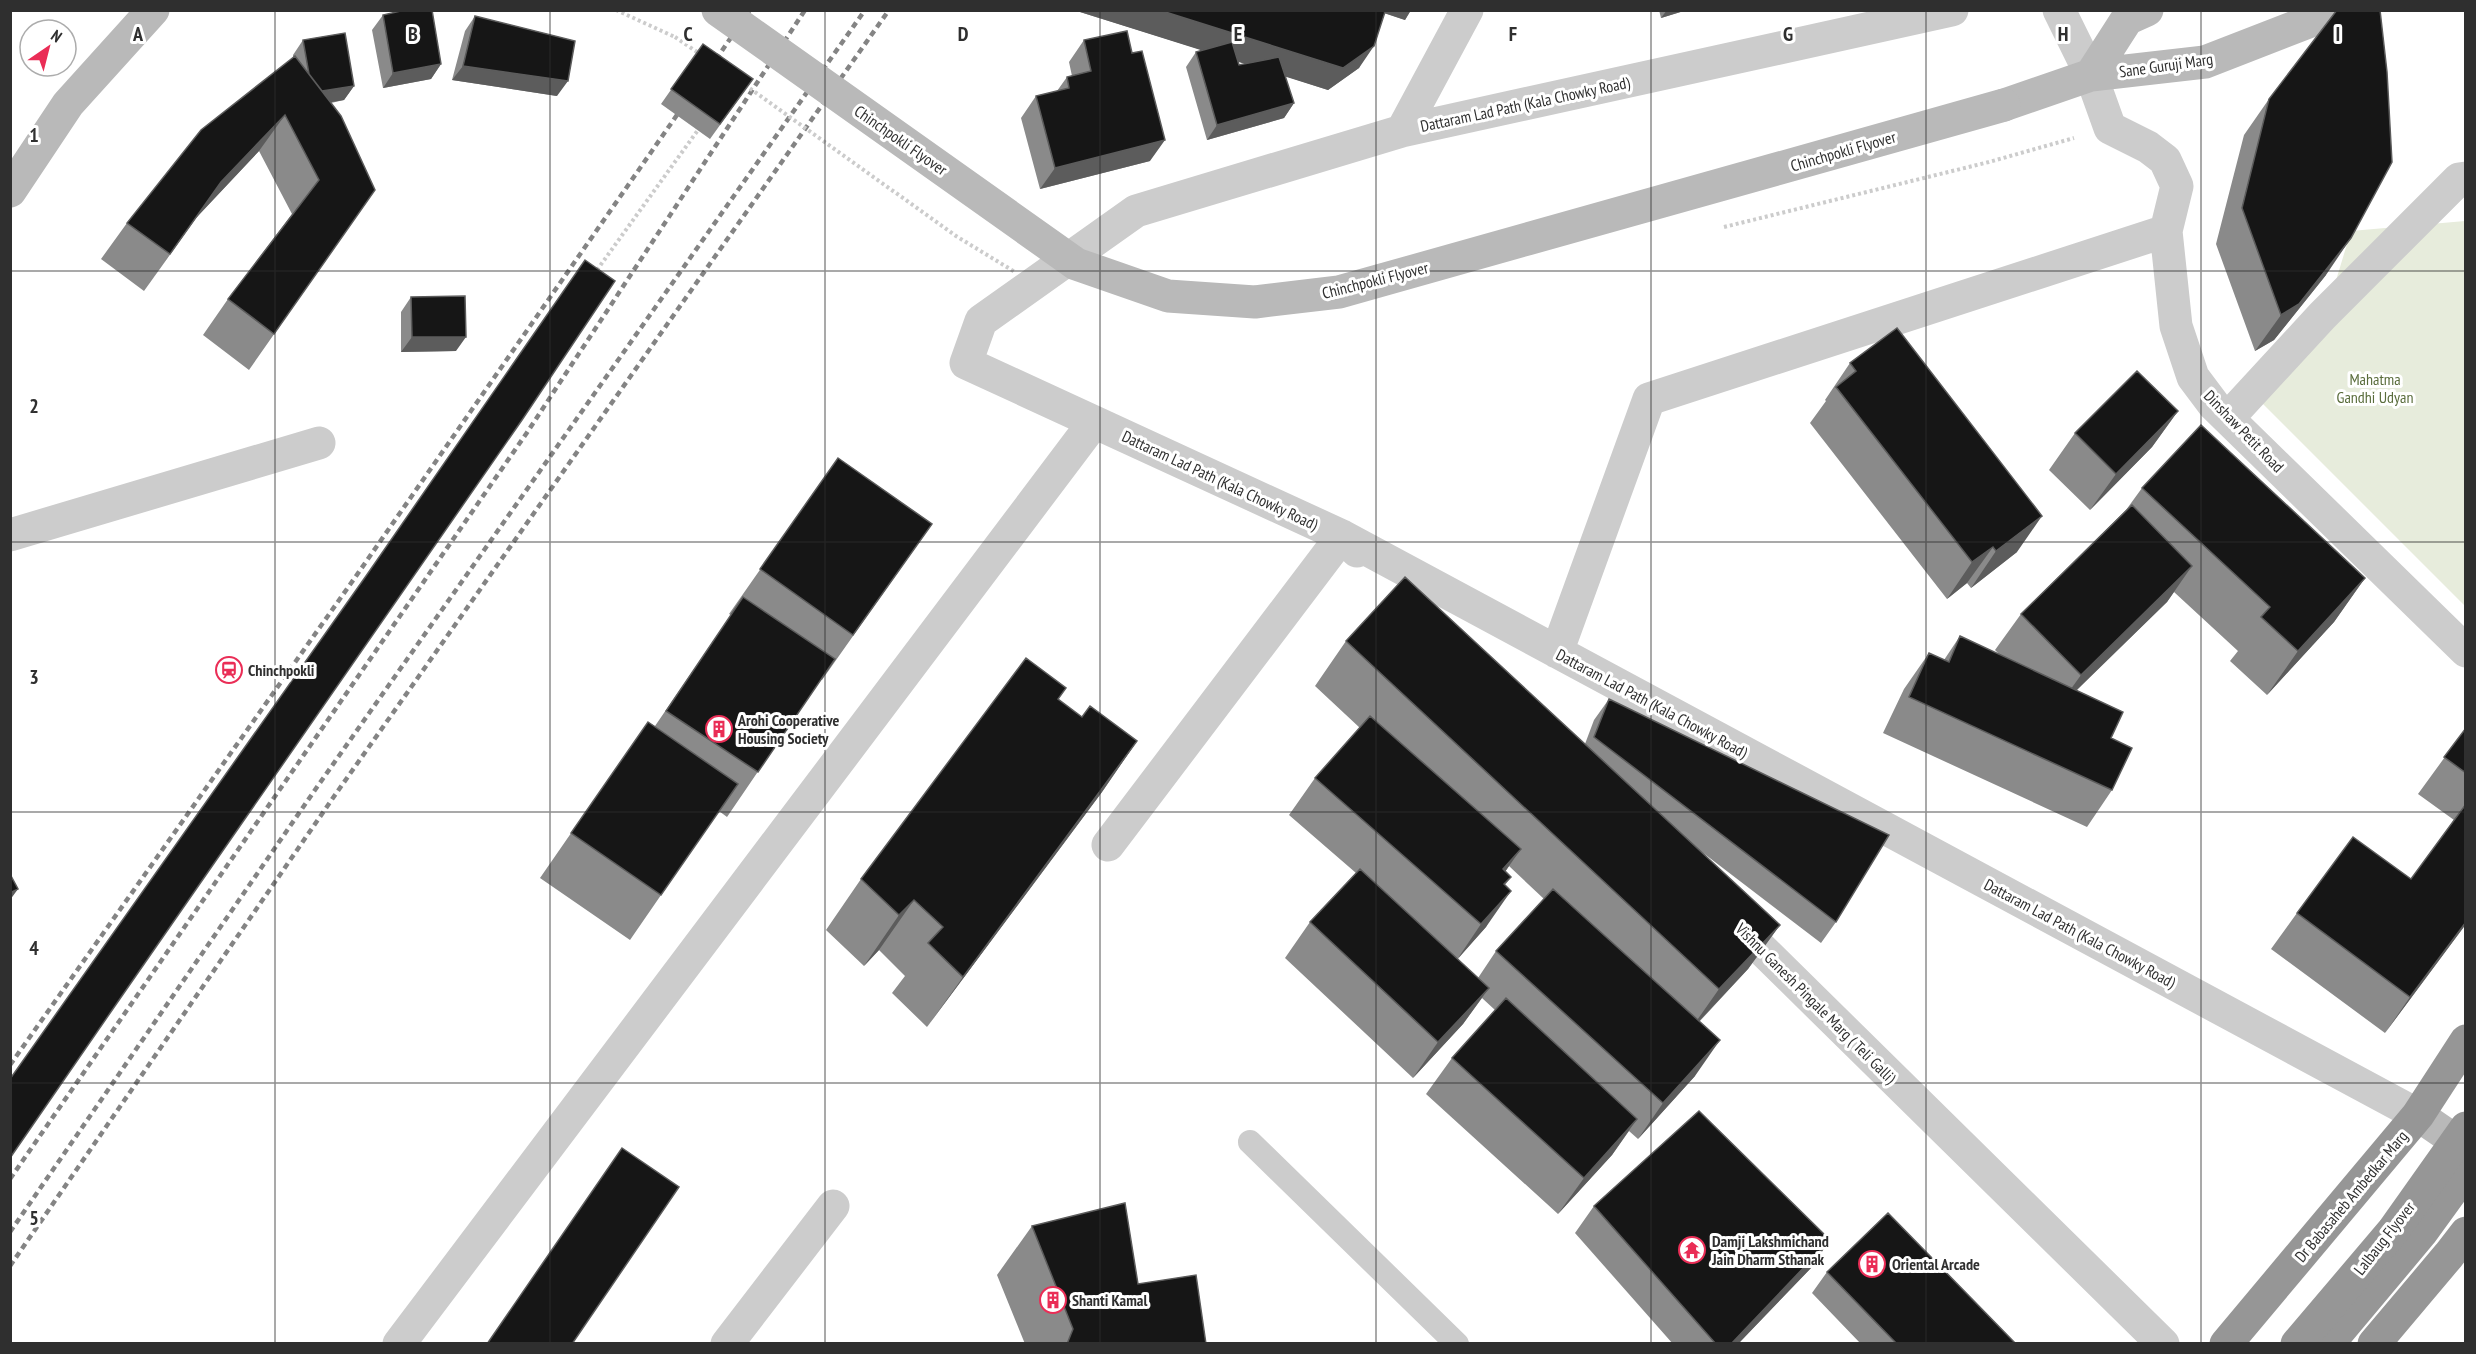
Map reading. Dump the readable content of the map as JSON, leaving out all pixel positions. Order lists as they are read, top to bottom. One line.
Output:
{"streets":{"highway":["Dr Babasaheb Ambedkar Marg","Lalbaug Flyover"],"main road":["Sane Guruji Marg","Chinchpokli Flyover"],"street":["Dattaram Lad Path (Kala Chowky Road)","Dinshaw Petit Road","Vishnu Ganesh Pingale Marg ( Teli Galli)"]},"crossings":[["Sane Guruji Marg","Chinchpokli Flyover"],["Sane Guruji Marg","Dinshaw Petit Road"],["Dattaram Lad Path (Kala Chowky Road)","Dr Babasaheb Ambedkar Marg"],["Chinchpokli Flyover","Dinshaw Petit Road"]],"parks":["Mahatma Gandhi Udyan"],"places":{"station":["Chinchpokli"],"building":["Arohi Cooperative Housing Society","Oriental Arcade","Shanti Kamal"],"temple":["Damji Lakshmichand Jain Dharm Sthanak"]},"north":"top right","grid":{"columns":["A","B","C","D","E","F","G","H","I"],"rows":["1","2","3","4","5"]}}
